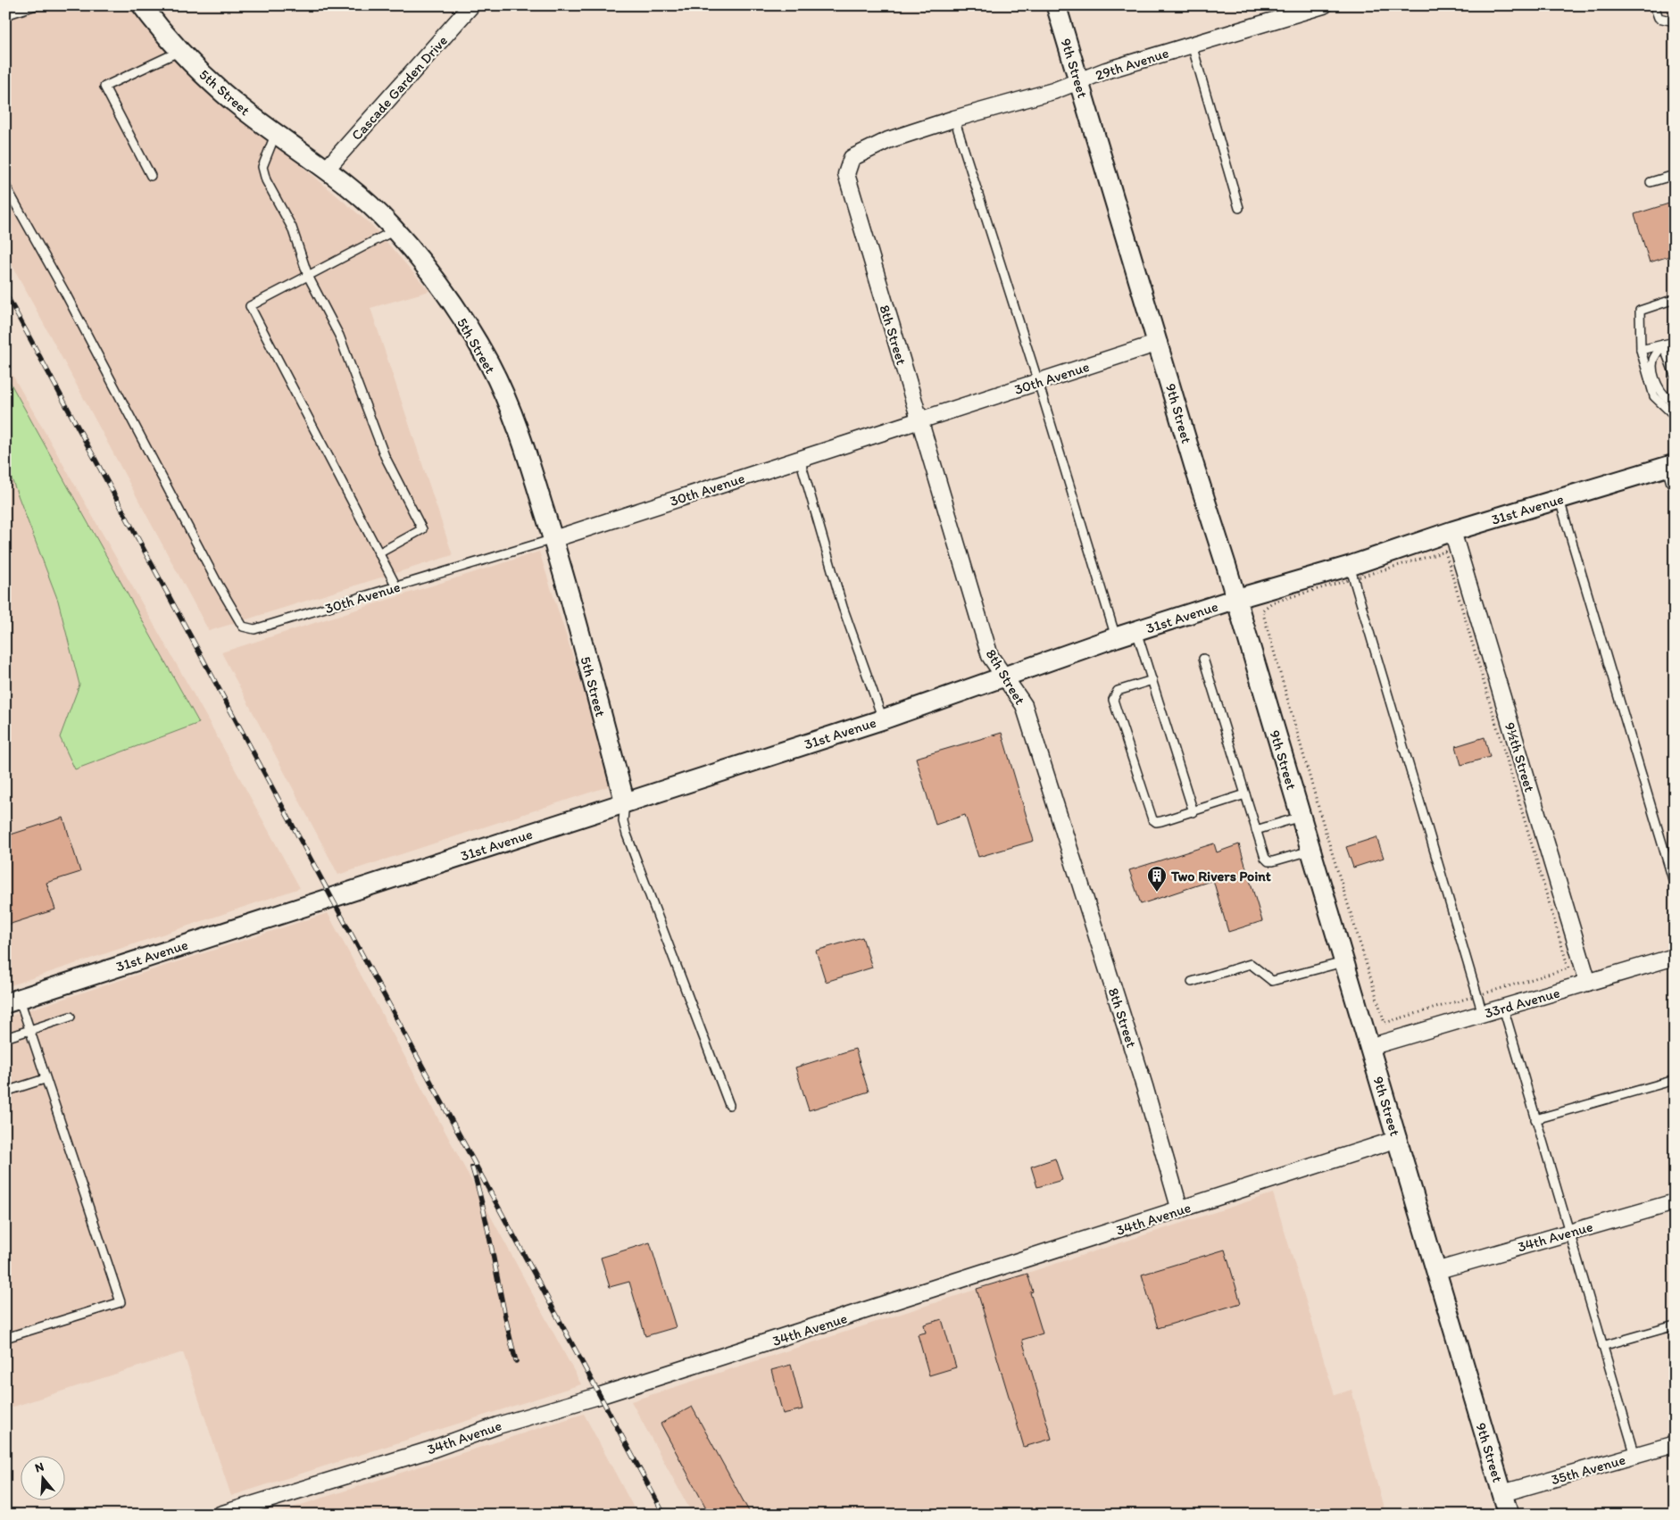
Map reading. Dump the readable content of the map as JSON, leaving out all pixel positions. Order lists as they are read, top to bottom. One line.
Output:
{"streets":{"street":["29th Avenue","9th Street","Cascade Garden Drive","5th Street","8th Street","30th Avenue","31st Avenue","9½th Street","33rd Avenue","34th Avenue","35th Avenue"]},"crossings":[["29th Avenue","9th Street"],["29th Avenue","8th Street"],["9th Street","30th Avenue"],["9th Street","31st Avenue"],["9th Street","33rd Avenue"],["9th Street","34th Avenue"],["9th Street","35th Avenue"],["Cascade Garden Drive","5th Street"],["5th Street","30th Avenue"],["5th Street","31st Avenue"],["8th Street","30th Avenue"],["8th Street","31st Avenue"],["8th Street","34th Avenue"],["31st Avenue","9½th Street"],["9½th Street","33rd Avenue"]],"places":{"building":["Two Rivers Point"]},"north":"top"}
